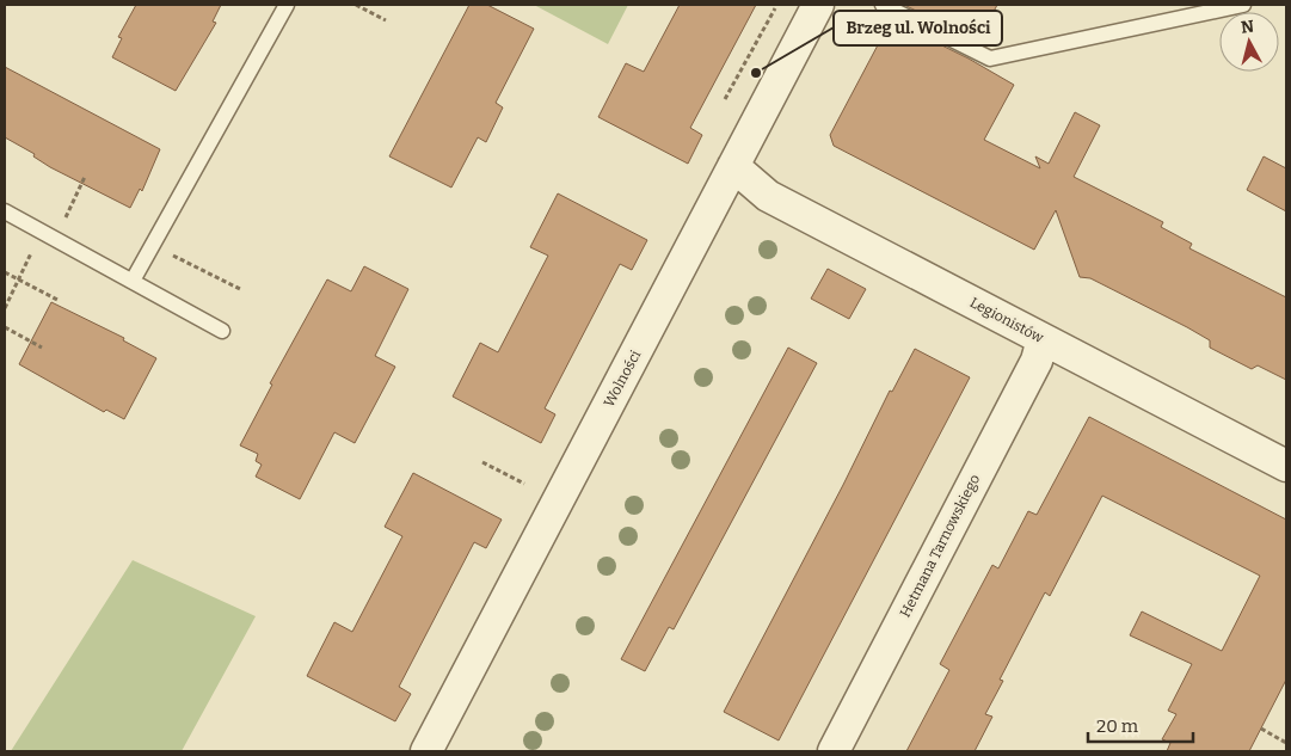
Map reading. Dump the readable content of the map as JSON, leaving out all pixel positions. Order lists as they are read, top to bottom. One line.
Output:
{"streets":{"street":["Legionistów","Wolności","Hetmana Tarnowskiego"]},"crossings":[["Legionistów","Wolności"],["Legionistów","Hetmana Tarnowskiego"]],"places":["Brzeg ul. Wolności"],"scale_bar":"20 m","north":"top"}
